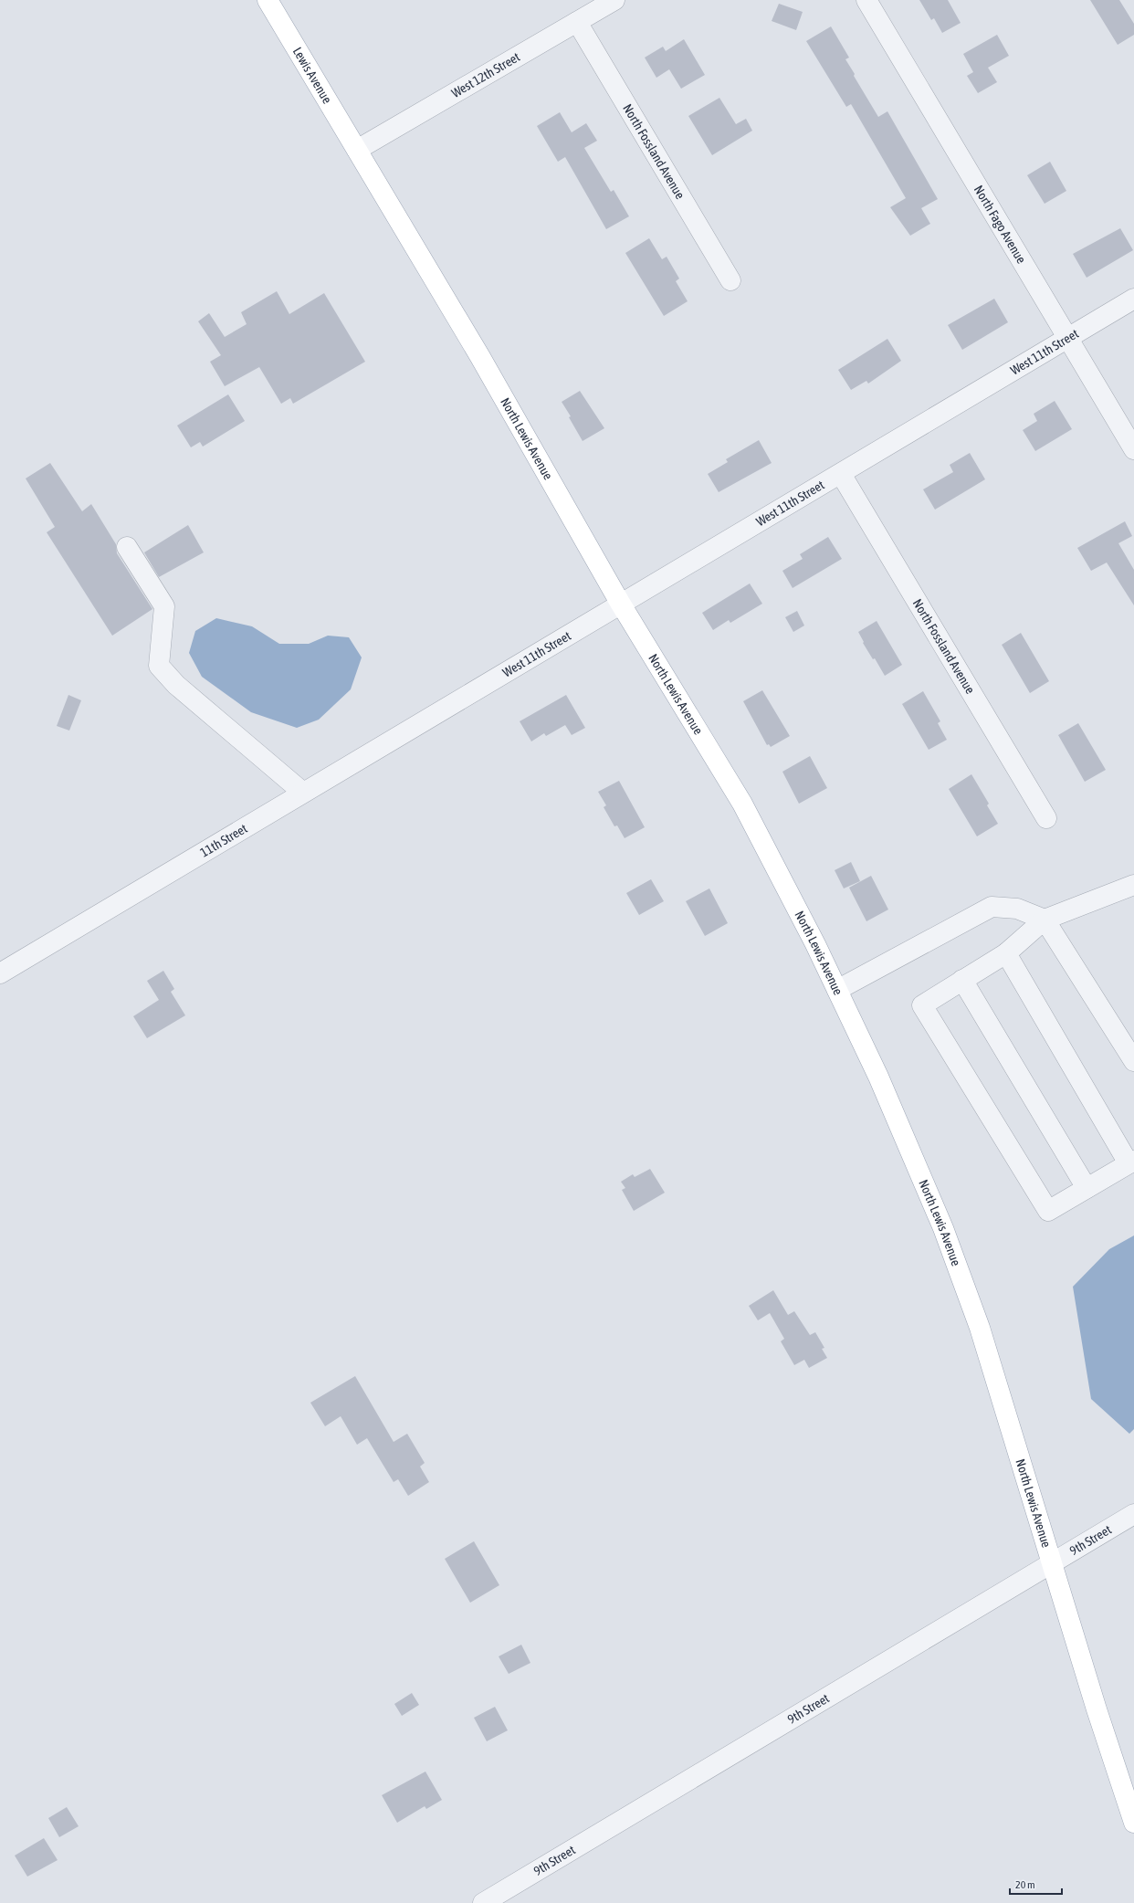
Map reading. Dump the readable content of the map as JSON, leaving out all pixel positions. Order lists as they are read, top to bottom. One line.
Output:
{"streets":{"main road":["Lewis Avenue","North Lewis Avenue"],"street":["West 12th Street","North Fossland Avenue","North Fago Avenue","West 11th Street","11th Street","9th Street"]},"crossings":[["Lewis Avenue","West 12th Street"],["Lewis Avenue","North Lewis Avenue"],["West 12th Street","North Fossland Avenue"],["West 12th Street","North Lewis Avenue"],["North Fossland Avenue","West 11th Street"],["North Fago Avenue","West 11th Street"],["West 11th Street","North Lewis Avenue"],["West 11th Street","11th Street"],["North Lewis Avenue","9th Street"]],"scale_bar":"20 m"}
